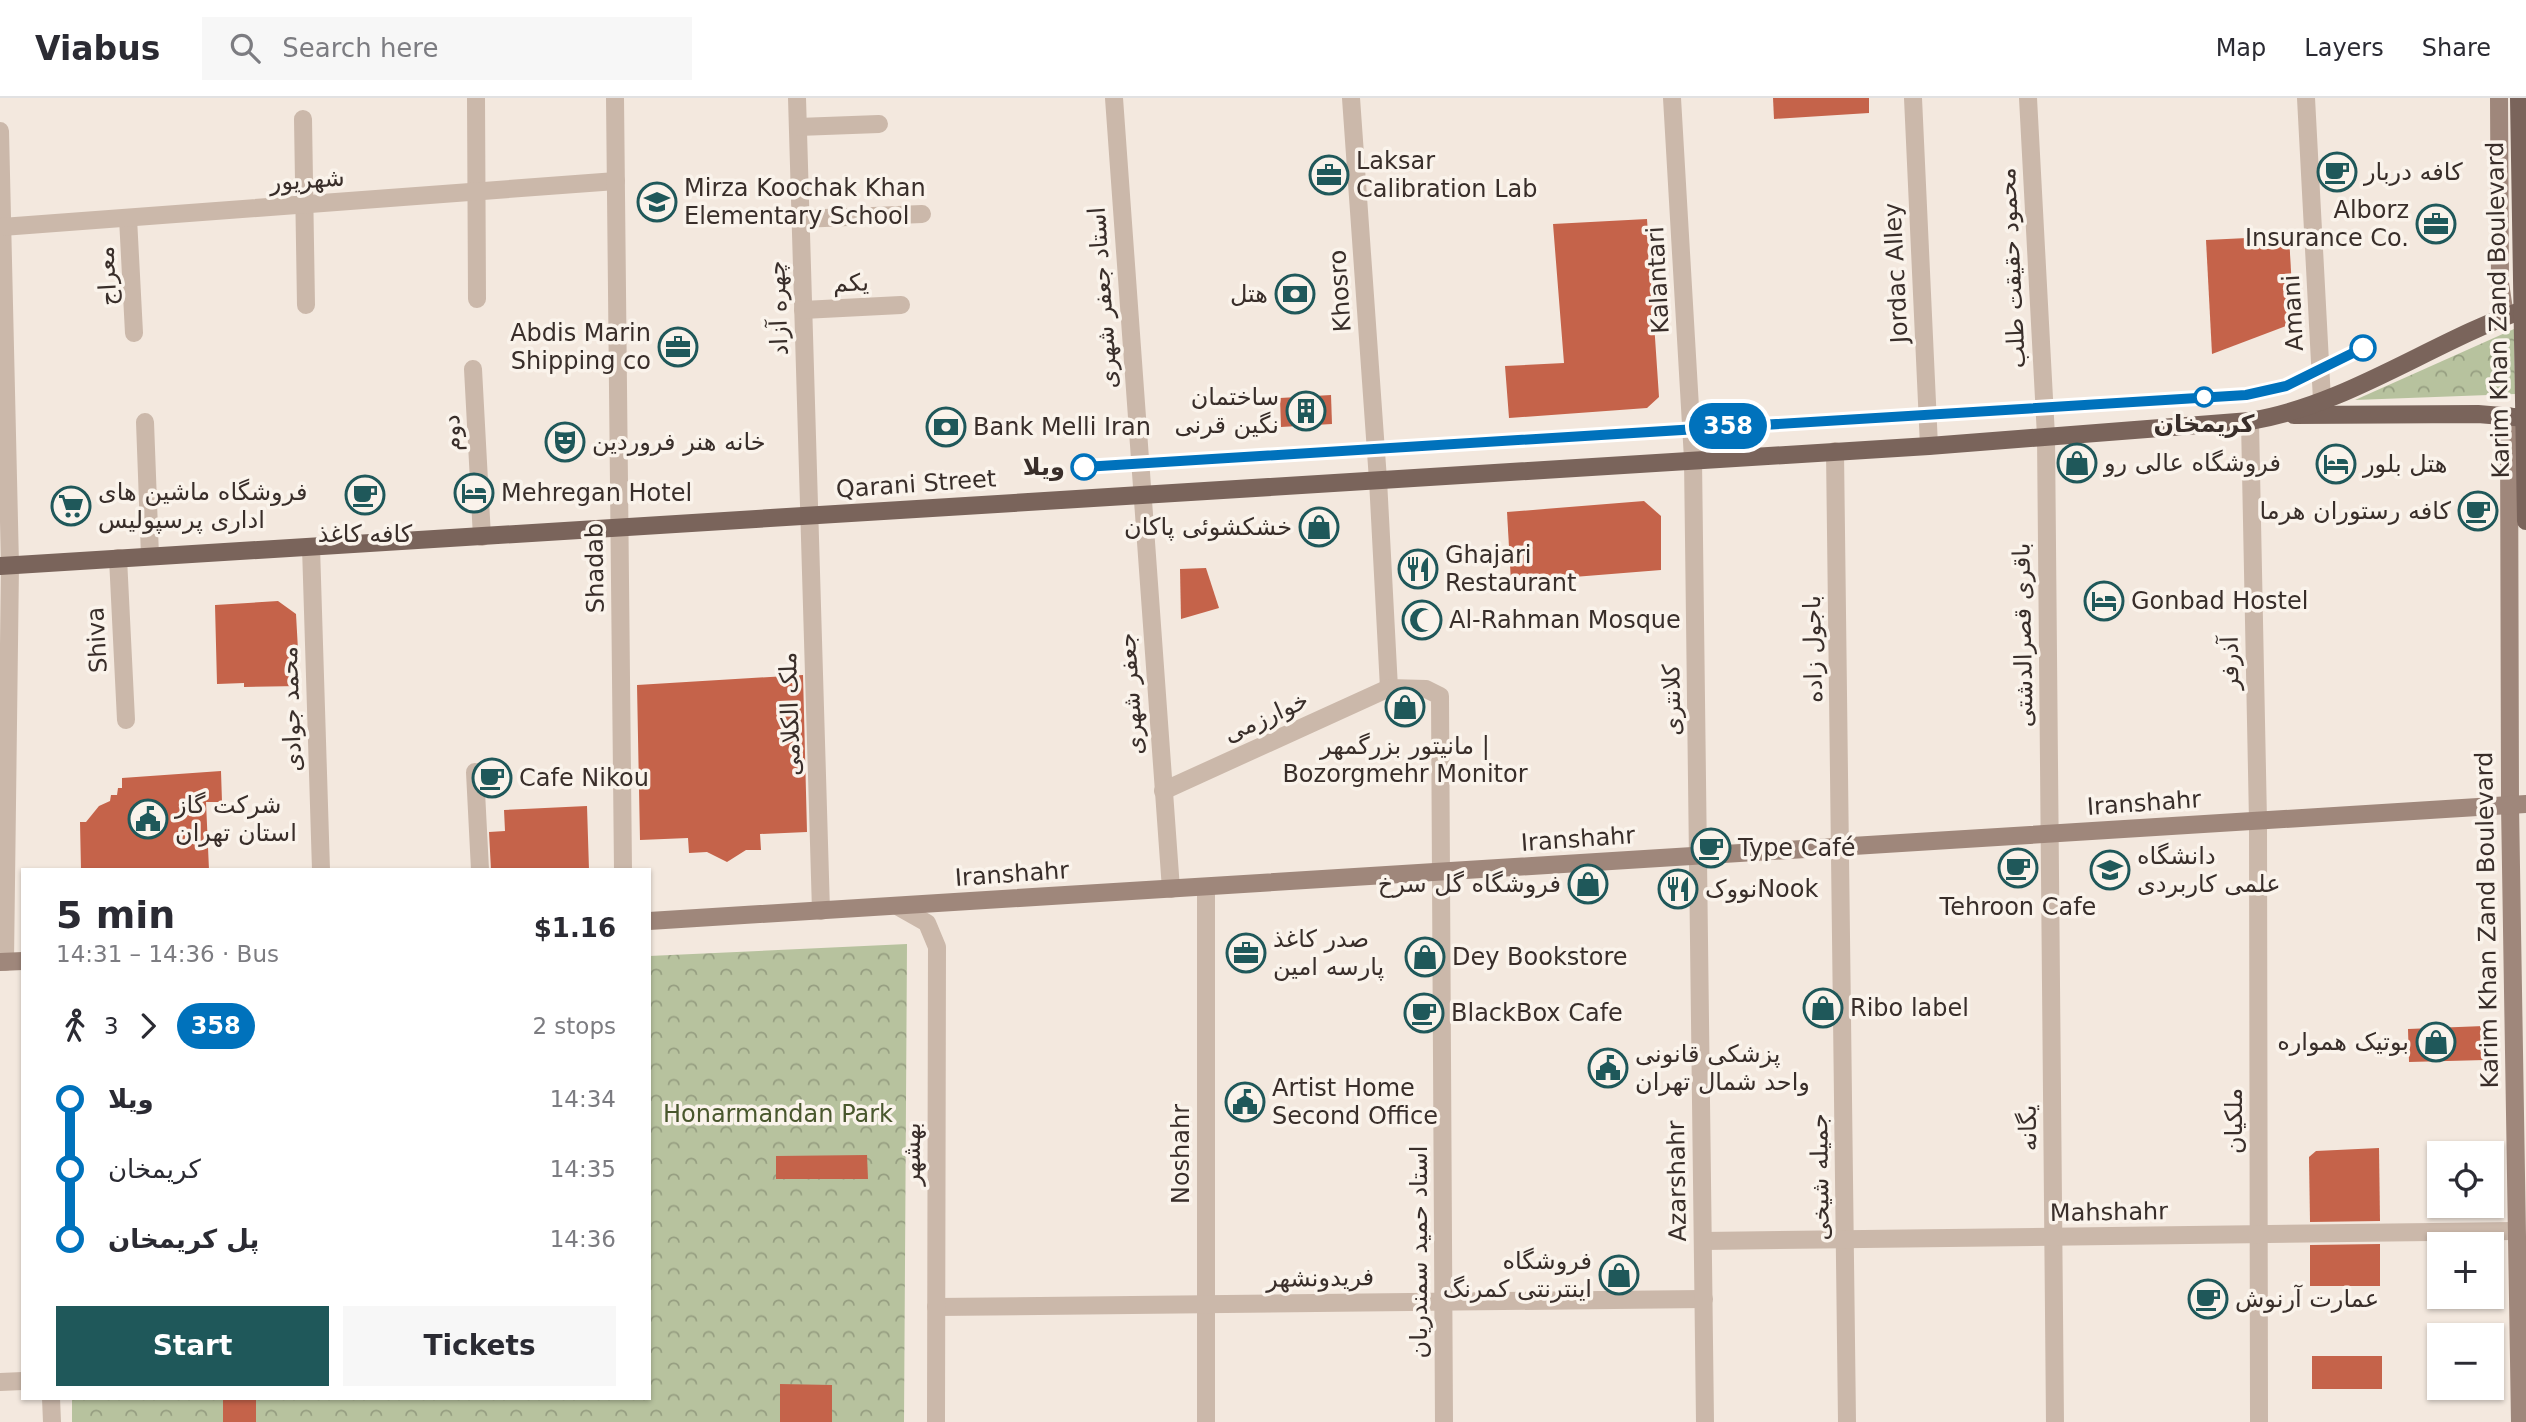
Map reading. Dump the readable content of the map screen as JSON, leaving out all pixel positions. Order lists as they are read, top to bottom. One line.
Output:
{"streets":{"main road":["Karim Khan Zand Boulevard","Qarani Street","Iranshahr"],"street":["شهریور","محمود حقیقت طلب","Jordac Alley","معراج","Kalantari","یکم","Khosro","استاد جعفر شهری","چهره آزاد","Amani","دوم","Shadab","باقری قصرالدشتی","Shiva","باجول زاده","آذرفر","جعفر شهری","کلانتری","محمد جوادی","ملک الکلامی","خوارزمی","ملکیان","یگانه","بهشهر","Noshahr","جمیله شیخی","Azarshahr","Mahshahr","استاد حمید سمندریان","فریدونشهر"]},"crossings":[["شهریور","معراج"],["شهریور","Shadab"],["محمود حقیقت طلب","Qarani Street"],["محمود حقیقت طلب","باقری قصرالدشتی"],["Jordac Alley","Qarani Street"],["Kalantari","Qarani Street"],["Kalantari","کلانتری"],["یکم","چهره آزاد"],["Khosro","Qarani Street"],["Khosro","خوارزمی"],["Khosro","استاد حمید سمندریان"],["استاد جعفر شهری","Qarani Street"],["استاد جعفر شهری","جعفر شهری"],["چهره آزاد","Qarani Street"],["چهره آزاد","ملک الکلامی"],["Karim Khan Zand Boulevard","Iranshahr"],["Karim Khan Zand Boulevard","Mahshahr"],["Amani","Qarani Street"],["دوم","Qarani Street"],["Qarani Street","Shadab"],["Qarani Street","باقری قصرالدشتی"],["Qarani Street","Shiva"],["Qarani Street","باجول زاده"],["Qarani Street","آذرفر"],["Qarani Street","جعفر شهری"],["Qarani Street","کلانتری"],["Qarani Street","محمد جوادی"],["Qarani Street","ملک الکلامی"],["باقری قصرالدشتی","Iranshahr"],["باقری قصرالدشتی","یگانه"],["باجول زاده","Iranshahr"],["باجول زاده","جمیله شیخی"],["آذرفر","Iranshahr"],["آذرفر","ملکیان"],["جعفر شهری","خوارزمی"],["جعفر شهری","Iranshahr"],["کلانتری","Iranshahr"],["کلانتری","Azarshahr"],["ملک الکلامی","Iranshahr"],["خوارزمی","استاد حمید سمندریان"],["Iranshahr","ملکیان"],["Iranshahr","یگانه"],["Iranshahr","بهشهر"],["Iranshahr","Noshahr"],["Iranshahr","جمیله شیخی"],["Iranshahr","Azarshahr"],["Iranshahr","استاد حمید سمندریان"],["ملکیان","Mahshahr"],["یگانه","Mahshahr"],["بهشهر","فریدونشهر"],["Noshahr","فریدونشهر"],["جمیله شیخی","Mahshahr"],["Azarshahr","Mahshahr"],["Azarshahr","فریدونشهر"],["استاد حمید سمندریان","فریدونشهر"]],"parks":["Honarmandan Park"],"places":{"cafe":["کافه دربار","کافه کاغذ","کافه رستوران هرما","Cafe Nikou","Type Café","Tehroon Cafe","BlackBox Cafe","عمارت آرنوش"],"office":["Laksar Calibration Lab","Alborz Insurance Co.","Abdis Marin Shipping co","صدر کاغذ پارسه امین"],"school or university":["Mirza Koochak Khan Elementary School","دانشگاه علمی کاربردی"],"bank":["هتل","Bank Melli Iran"],"other":["کریمخان","ویلا"],"building":["ساختمان نگین قرنی"],"theatre":["خانه هنر فروردین"],"shop":["فروشگاه عالی رو","خشکشوئی پاکان","مانیتور بزرگمهر | Bozorgmehr Monitor","فروشگاه گل سرخ","Dey Bookstore","Ribo label","بوتیک همواره","فروشگاه اینترنتی کمرنگ"],"hotel":["هتل بلور","Mehregan Hotel","Gonbad Hostel"],"supermarket":["فروشگاه ماشین های اداری پرسپولیس"],"restaurant":["Ghajari Restaurant","نووکNook"],"mosque":["Al-Rahman Mosque"],"public building":["شرکت گاز استان تهران","پزشکی قانونی واحد شمال تهران","Artist Home Second Office"]},"lines":["bus line 358"],"page":{"header":"Viabus","search":"Search here","nav":["Map","Layers","Share"],"on_map":"358","heading":["5 min","14:31 – 14:36 · Bus","$1.16"],"legs":["3","358","2 stops"],"list":[{"name":"ویلا","value":"14:34"},{"name":"کریمخان","value":"14:35"},{"name":"پل کریمخان","value":"14:36"}],"map_buttons":["+","−"],"buttons":["Start","Tickets"]}}
